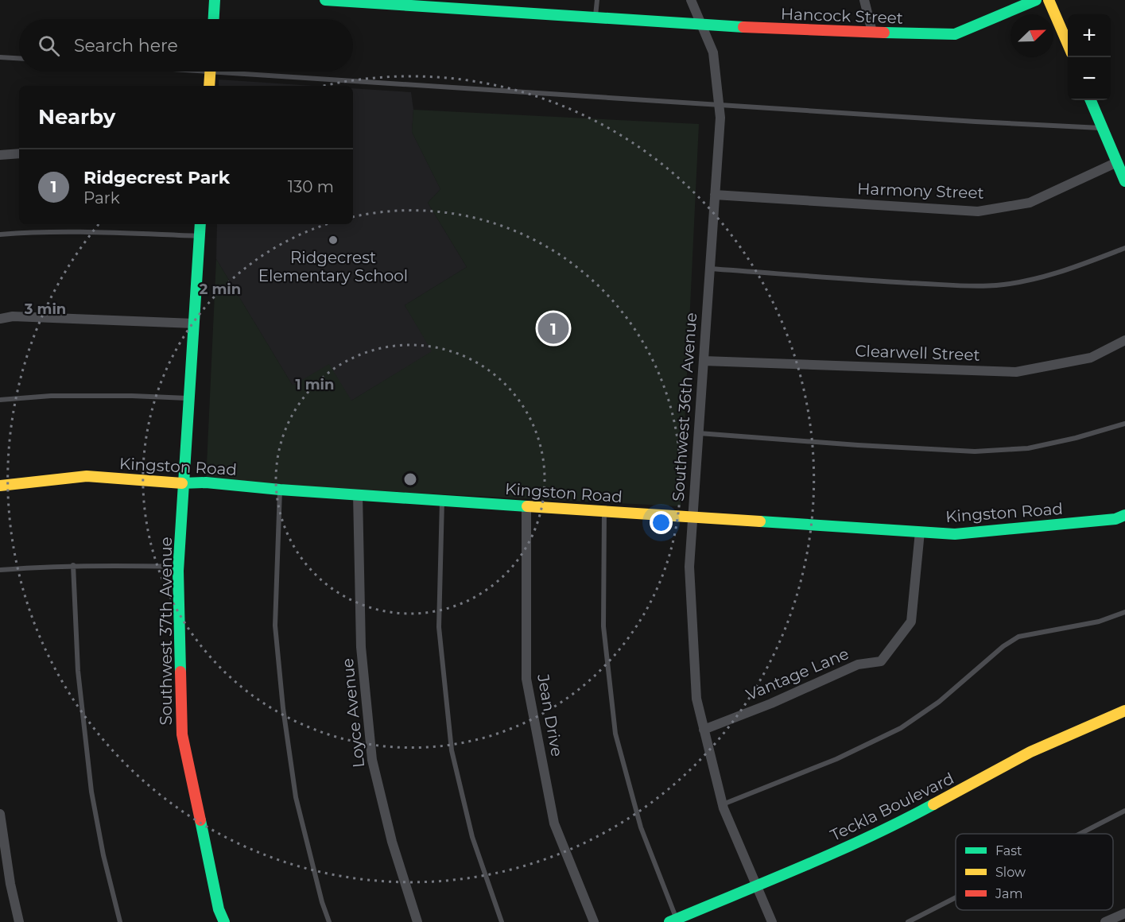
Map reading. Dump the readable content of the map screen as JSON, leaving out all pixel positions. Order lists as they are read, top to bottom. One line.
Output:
{"streets":{"street":["Hancock Street","Harmony Street","Clearwell Street","Southwest 36th Avenue","Kingston Road","Southwest 37th Avenue","Vantage Lane","Loyce Avenue","Jean Drive","Teckla Boulevard"]},"crossings":[["Hancock Street","Southwest 36th Avenue"],["Harmony Street","Southwest 36th Avenue"],["Clearwell Street","Southwest 36th Avenue"],["Southwest 36th Avenue","Kingston Road"],["Southwest 36th Avenue","Vantage Lane"],["Southwest 36th Avenue","Teckla Boulevard"],["Kingston Road","Southwest 37th Avenue"],["Kingston Road","Vantage Lane"],["Kingston Road","Loyce Avenue"],["Kingston Road","Jean Drive"]],"places":["Ridgecrest Elementary School"],"legend":["Fast","Slow","Jam"],"north":"top right","page":{"map_buttons":["+","−"],"search":"Search here","heading":"Nearby","list":[{"mark":"1","name":"Ridgecrest Park","note":"Park","value":"130 m"}],"pins":"1"},"rings":["2 min","3 min","1 min"]}
